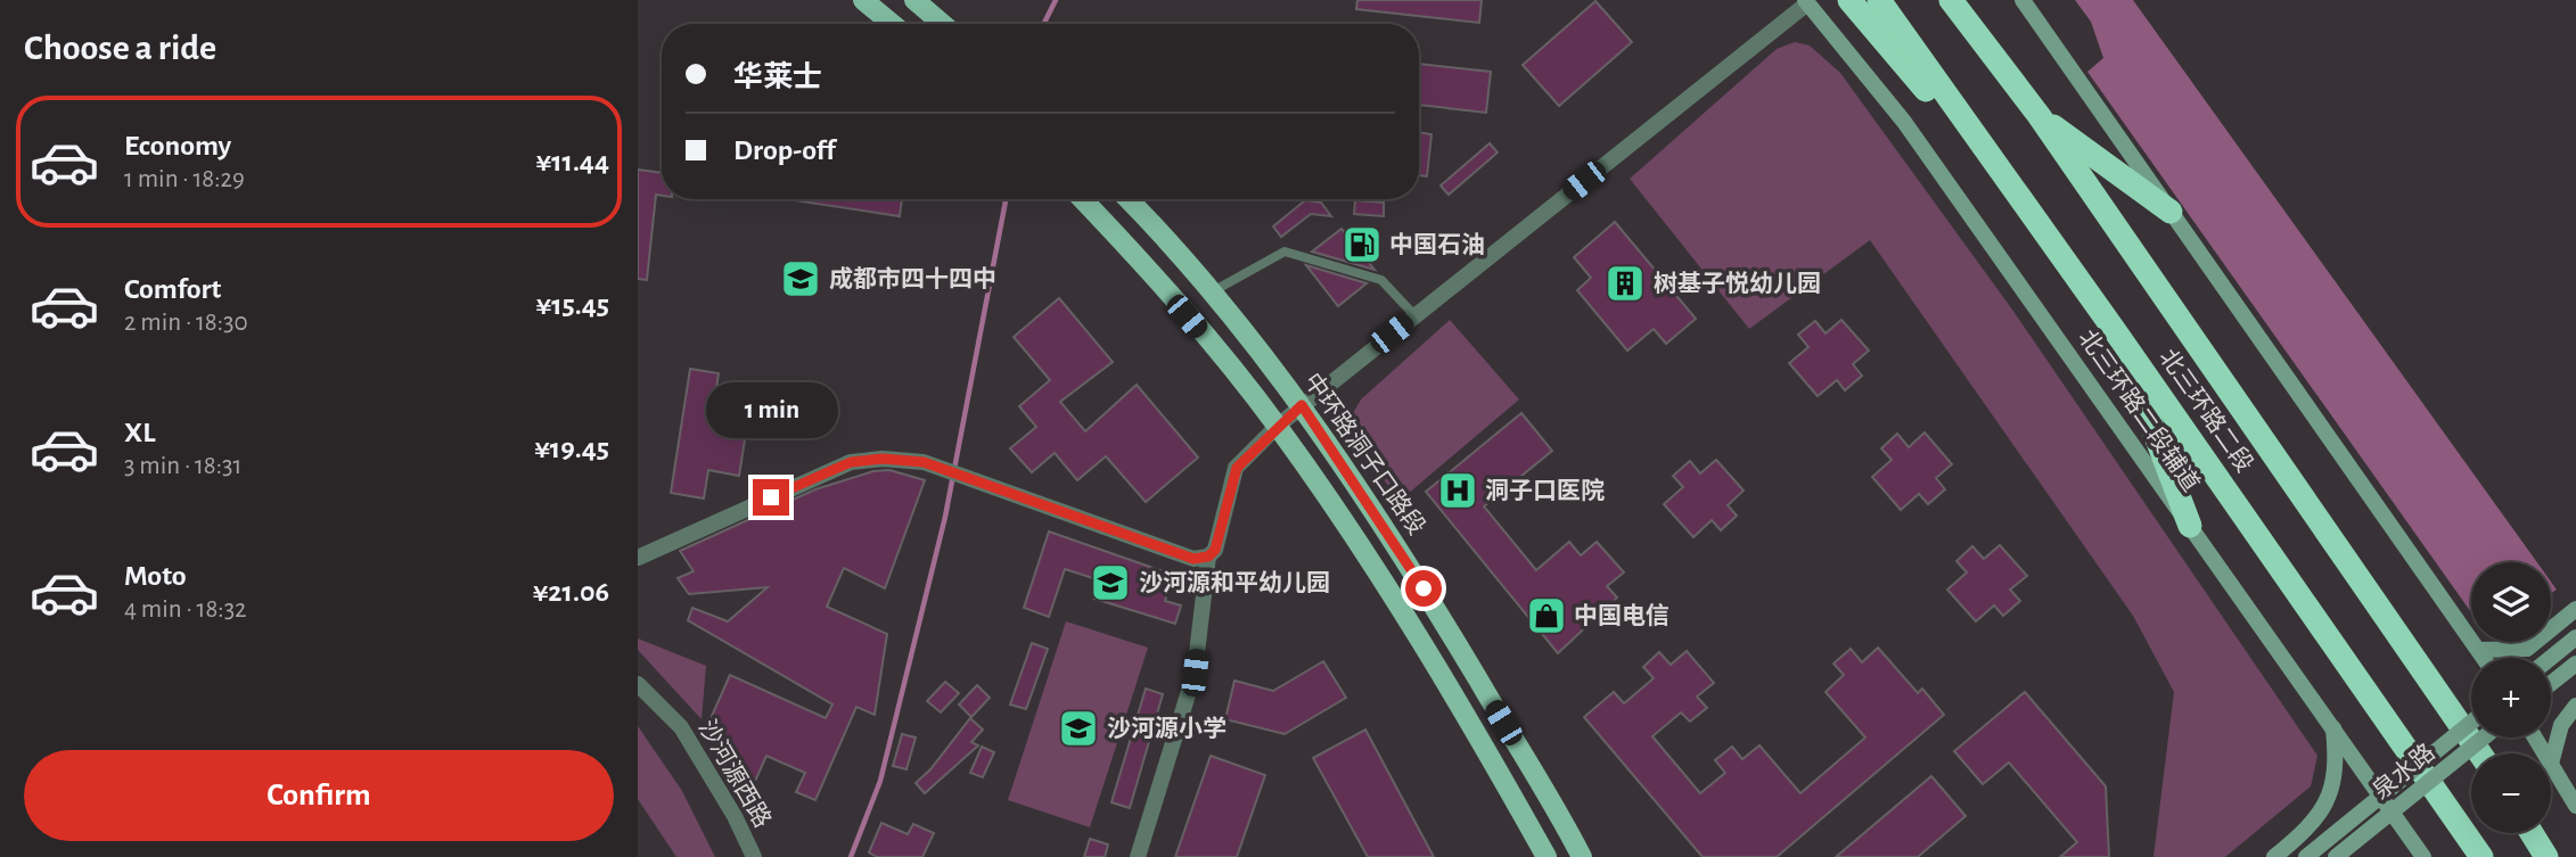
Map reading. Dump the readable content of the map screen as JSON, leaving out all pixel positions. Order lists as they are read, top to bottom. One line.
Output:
{"streets":{"highway":["北三环路二段"],"main road":["北三环路二段辅道","中环路洞子口路段","泉水路"],"street":["沙河源西路"]},"places":{"fuel station":["中国石油"],"school or university":["成都市四十四中","沙河源和平幼儿园","沙河源小学"],"building":["树基子悦幼儿园"],"hospital":["洞子口医院"],"shop":["中国电信"]},"page":{"heading":"Choose a ride","banner":["华莱士","Drop-off"],"list":[{"name":"Economy","note":"1 min · 18:29","value":"¥11.44"},{"name":"Comfort","note":"2 min · 18:30","value":"¥15.45"},{"name":"XL","note":"3 min · 18:31","value":"¥19.45"},{"name":"Moto","note":"4 min · 18:32","value":"¥21.06"}],"bubble":"1 min","map_buttons":["+","−"],"buttons":"Confirm"}}
